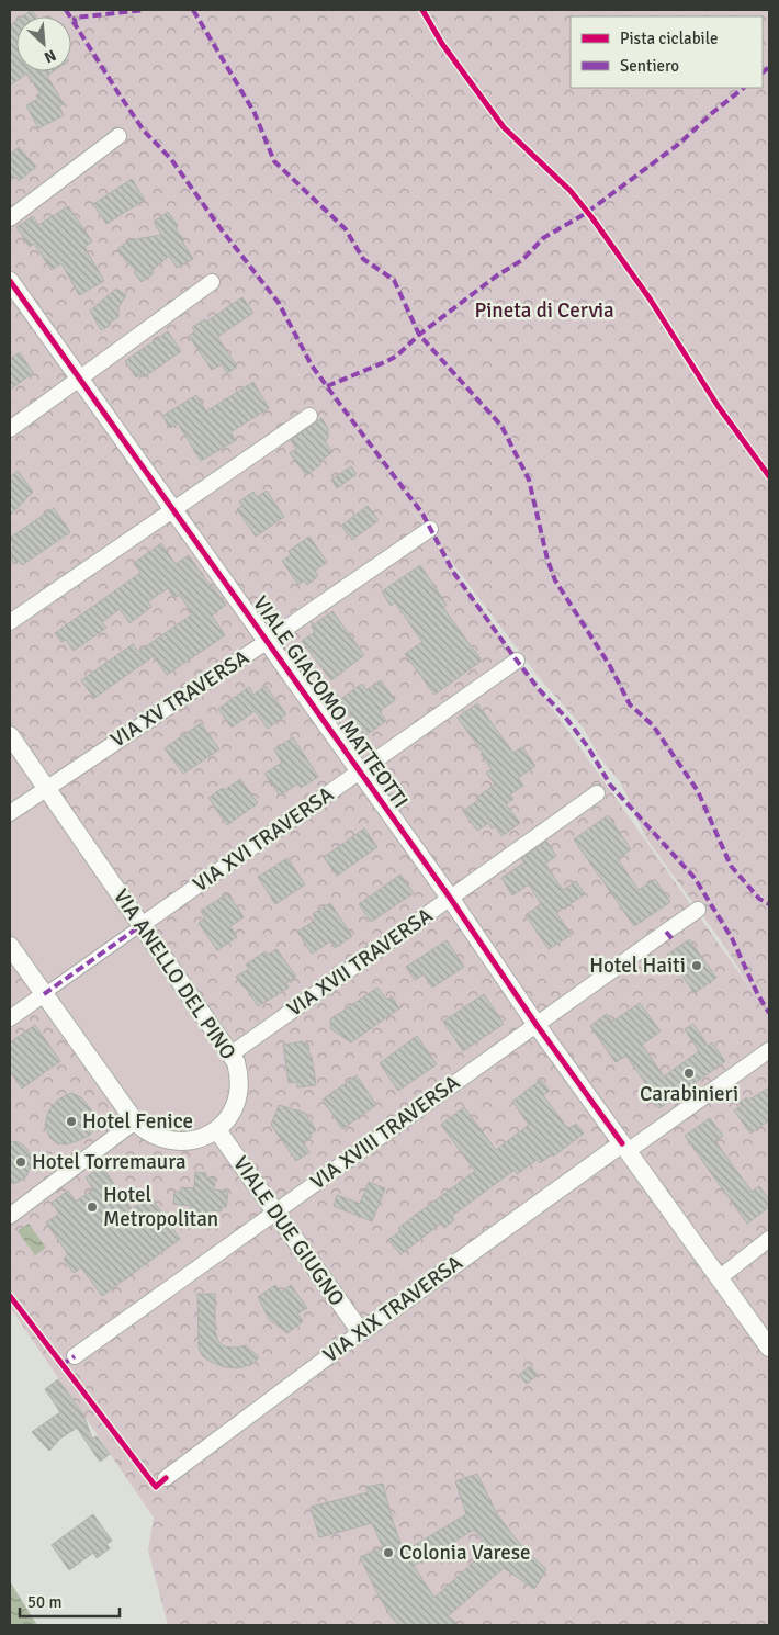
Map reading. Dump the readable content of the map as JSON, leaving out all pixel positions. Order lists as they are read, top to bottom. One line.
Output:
{"streets":{"street":["VIA XV TRAVERSA","VIALE GIACOMO MATTEOTTI","VIA XVI TRAVERSA","VIA XVII TRAVERSA","VIA ANELLO DEL PINO","VIA XVIII TRAVERSA","VIALE DUE GIUGNO","VIA XIX TRAVERSA"]},"crossings":[["VIA XV TRAVERSA","VIALE GIACOMO MATTEOTTI"],["VIA XV TRAVERSA","VIA ANELLO DEL PINO"],["VIALE GIACOMO MATTEOTTI","VIA XVI TRAVERSA"],["VIALE GIACOMO MATTEOTTI","VIA XVII TRAVERSA"],["VIALE GIACOMO MATTEOTTI","VIA XVIII TRAVERSA"],["VIALE GIACOMO MATTEOTTI","VIA XIX TRAVERSA"],["VIA XVI TRAVERSA","VIA ANELLO DEL PINO"],["VIA XVII TRAVERSA","VIA ANELLO DEL PINO"],["VIA ANELLO DEL PINO","VIALE DUE GIUGNO"],["VIA XVIII TRAVERSA","VIALE DUE GIUGNO"],["VIALE DUE GIUGNO","VIA XIX TRAVERSA"]],"parks":["Pineta di Cervia"],"places":["Hotel Haiti","Carabinieri","Hotel Fenice","Hotel Torremaura","Hotel Metropolitan","Colonia Varese"],"legend":["Pista ciclabile","Sentiero"],"scale_bar":"50 m","north":"bottom right"}
